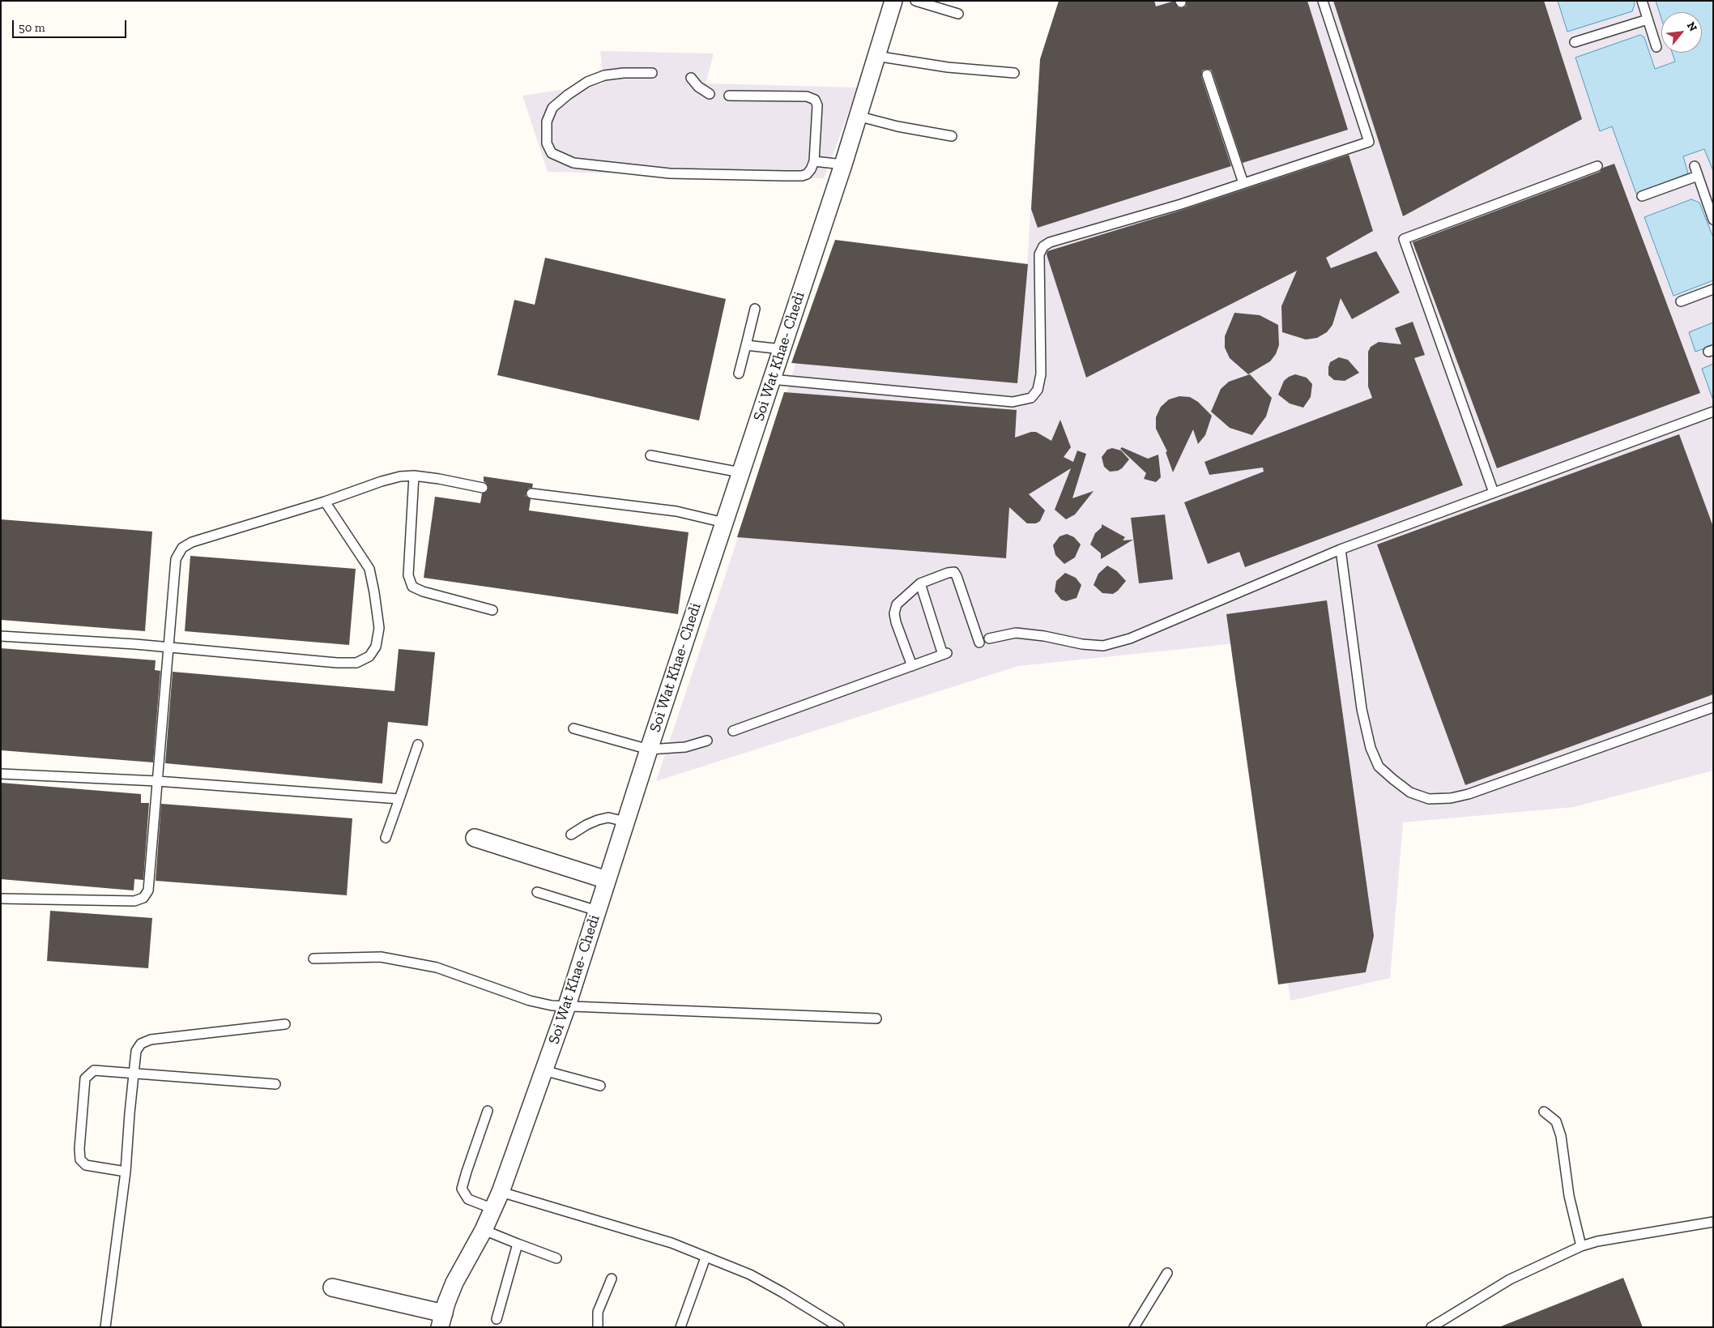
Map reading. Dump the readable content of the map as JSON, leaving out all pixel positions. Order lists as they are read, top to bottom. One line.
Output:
{"streets":{"street":["Soi Wat Khae- Chedi"]},"scale_bar":"50 m","north":"top right"}
